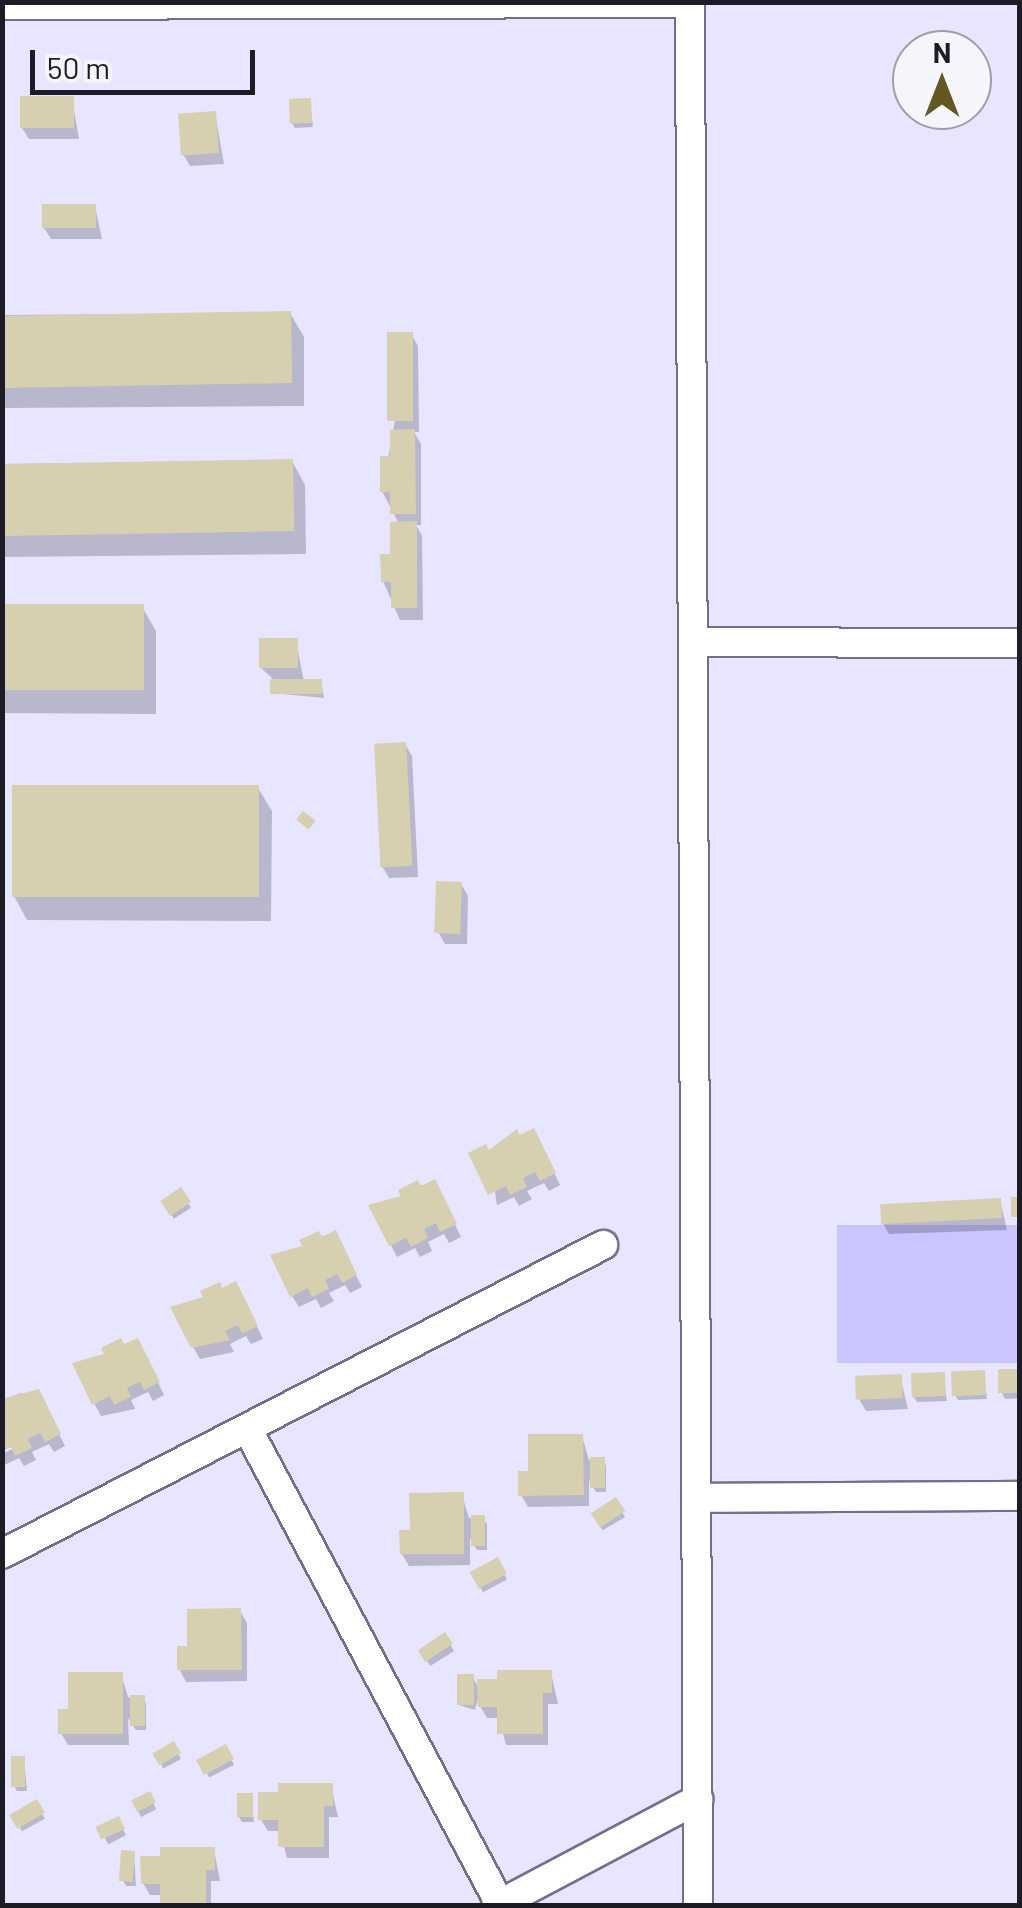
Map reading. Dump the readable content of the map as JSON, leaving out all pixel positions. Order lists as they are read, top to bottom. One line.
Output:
{"scale_bar":"50 m","north":"top"}
